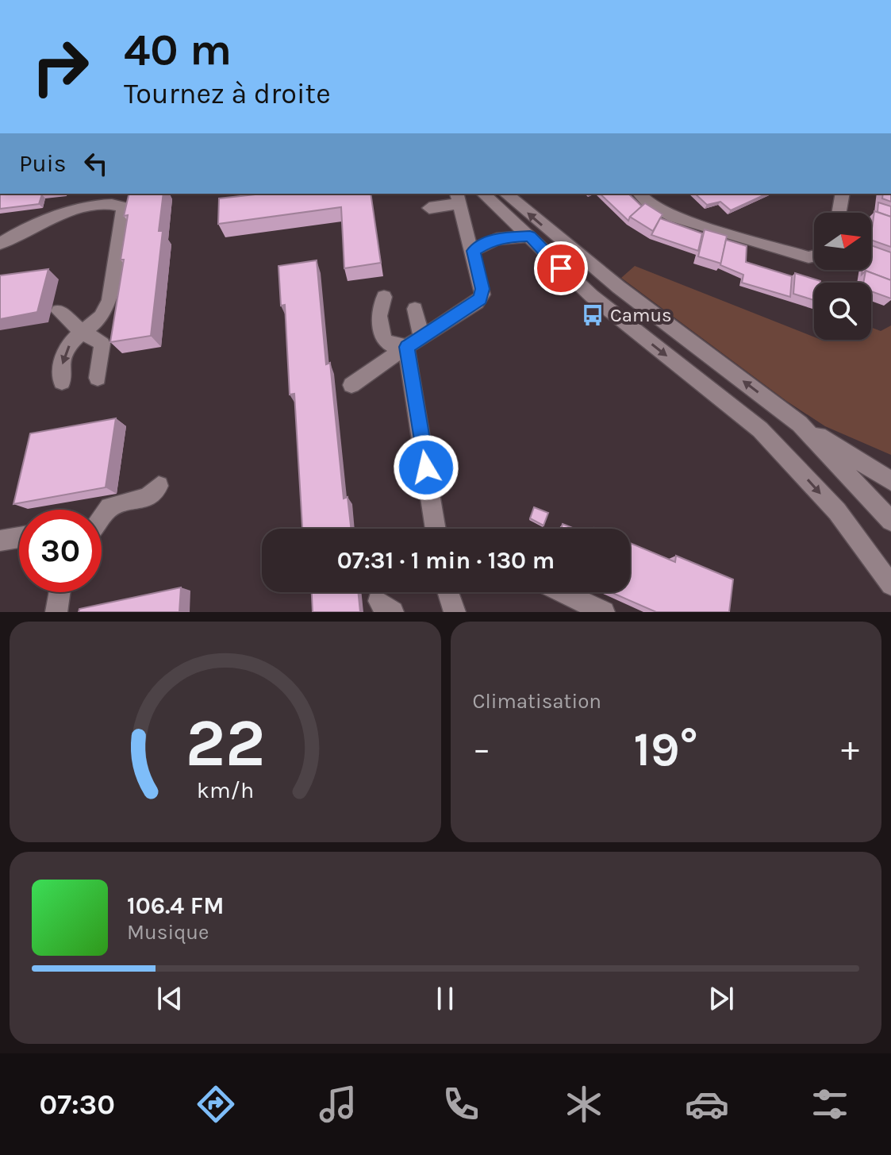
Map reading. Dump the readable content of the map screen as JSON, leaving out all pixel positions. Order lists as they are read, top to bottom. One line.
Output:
{"places":{"bus stop":["Camus"]},"north":"right","page":{"turn":["40 m","Tournez à droite"],"then":"Puis","limit":"30","trip":"07:31 · 1 min · 130 m","tile":"Climatisation","heat":["−","19°","+"],"song":["106.4 FM","Musique"],"tabs":"07:30","gauge":["22","km/h"]}}
